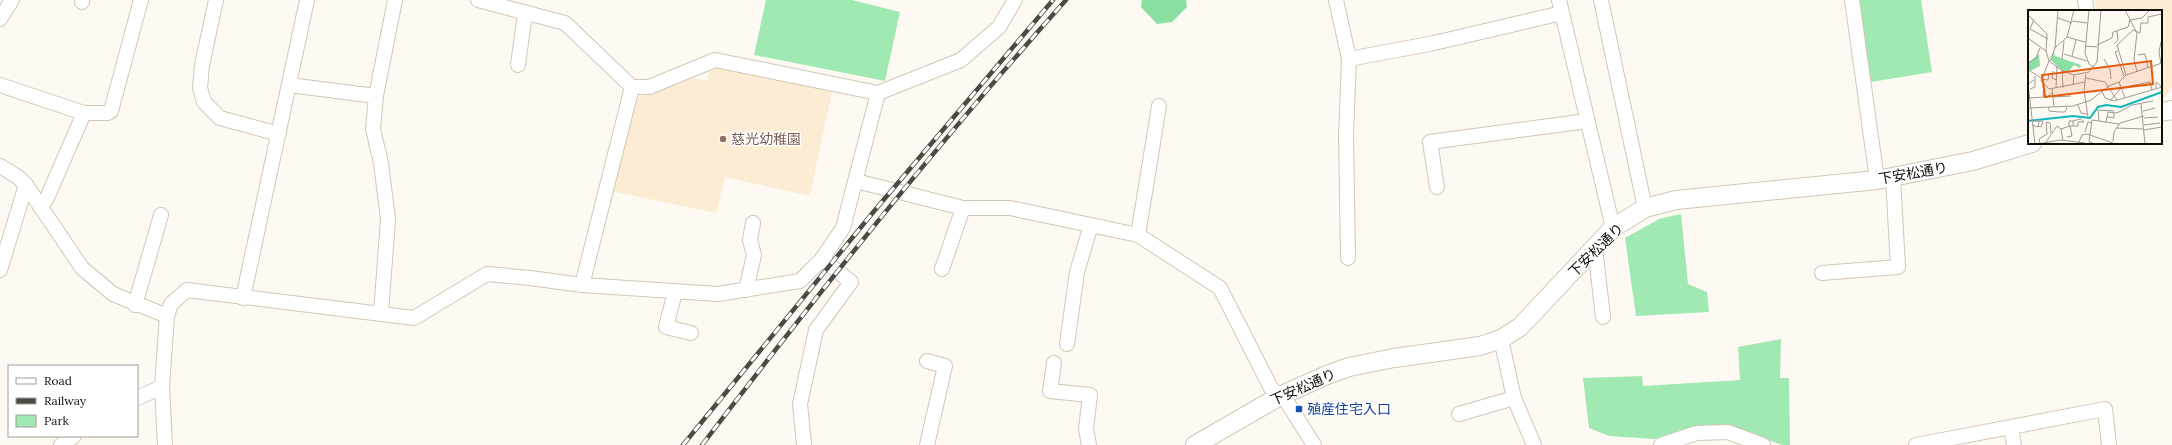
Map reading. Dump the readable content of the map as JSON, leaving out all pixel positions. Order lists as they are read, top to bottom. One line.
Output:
{"streets":{"street":["下安松通り"]},"places":{"other":["慈光幼稚園"],"transit":["殖産住宅入口"]},"legend":["Road","Railway","Park"]}
